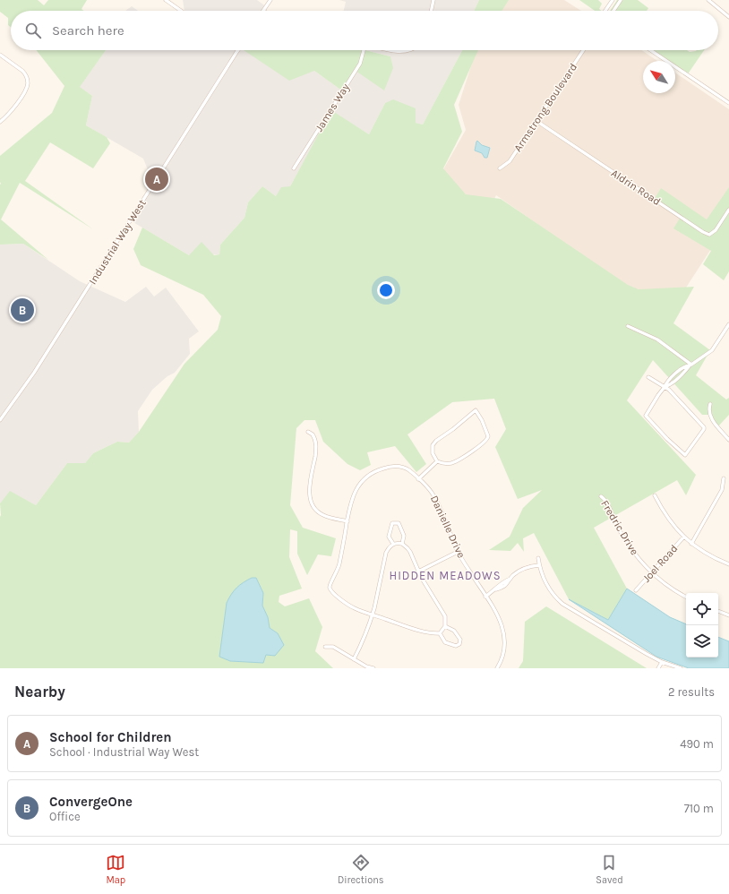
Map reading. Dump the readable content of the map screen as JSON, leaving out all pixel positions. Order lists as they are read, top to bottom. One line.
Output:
{"streets":{"street":["James Way","Armstrong Boulevard","Aldrin Road","Industrial Way West","Danielle Drive","Fredric Drive","Joel Road"]},"crossings":[["Armstrong Boulevard","Aldrin Road"],["Fredric Drive","Joel Road"]],"districts":["HIDDEN MEADOWS"],"north":"top left","page":{"search":"Search here","pins":["A","B"],"heading":["Nearby","2 results"],"list":[{"mark":"A","name":"School for Children","note":"School · Industrial Way West","value":"490 m"},{"mark":"B","name":"ConvergeOne","note":"Office","value":"710 m"}],"nav":["Map","Directions","Saved"]}}
